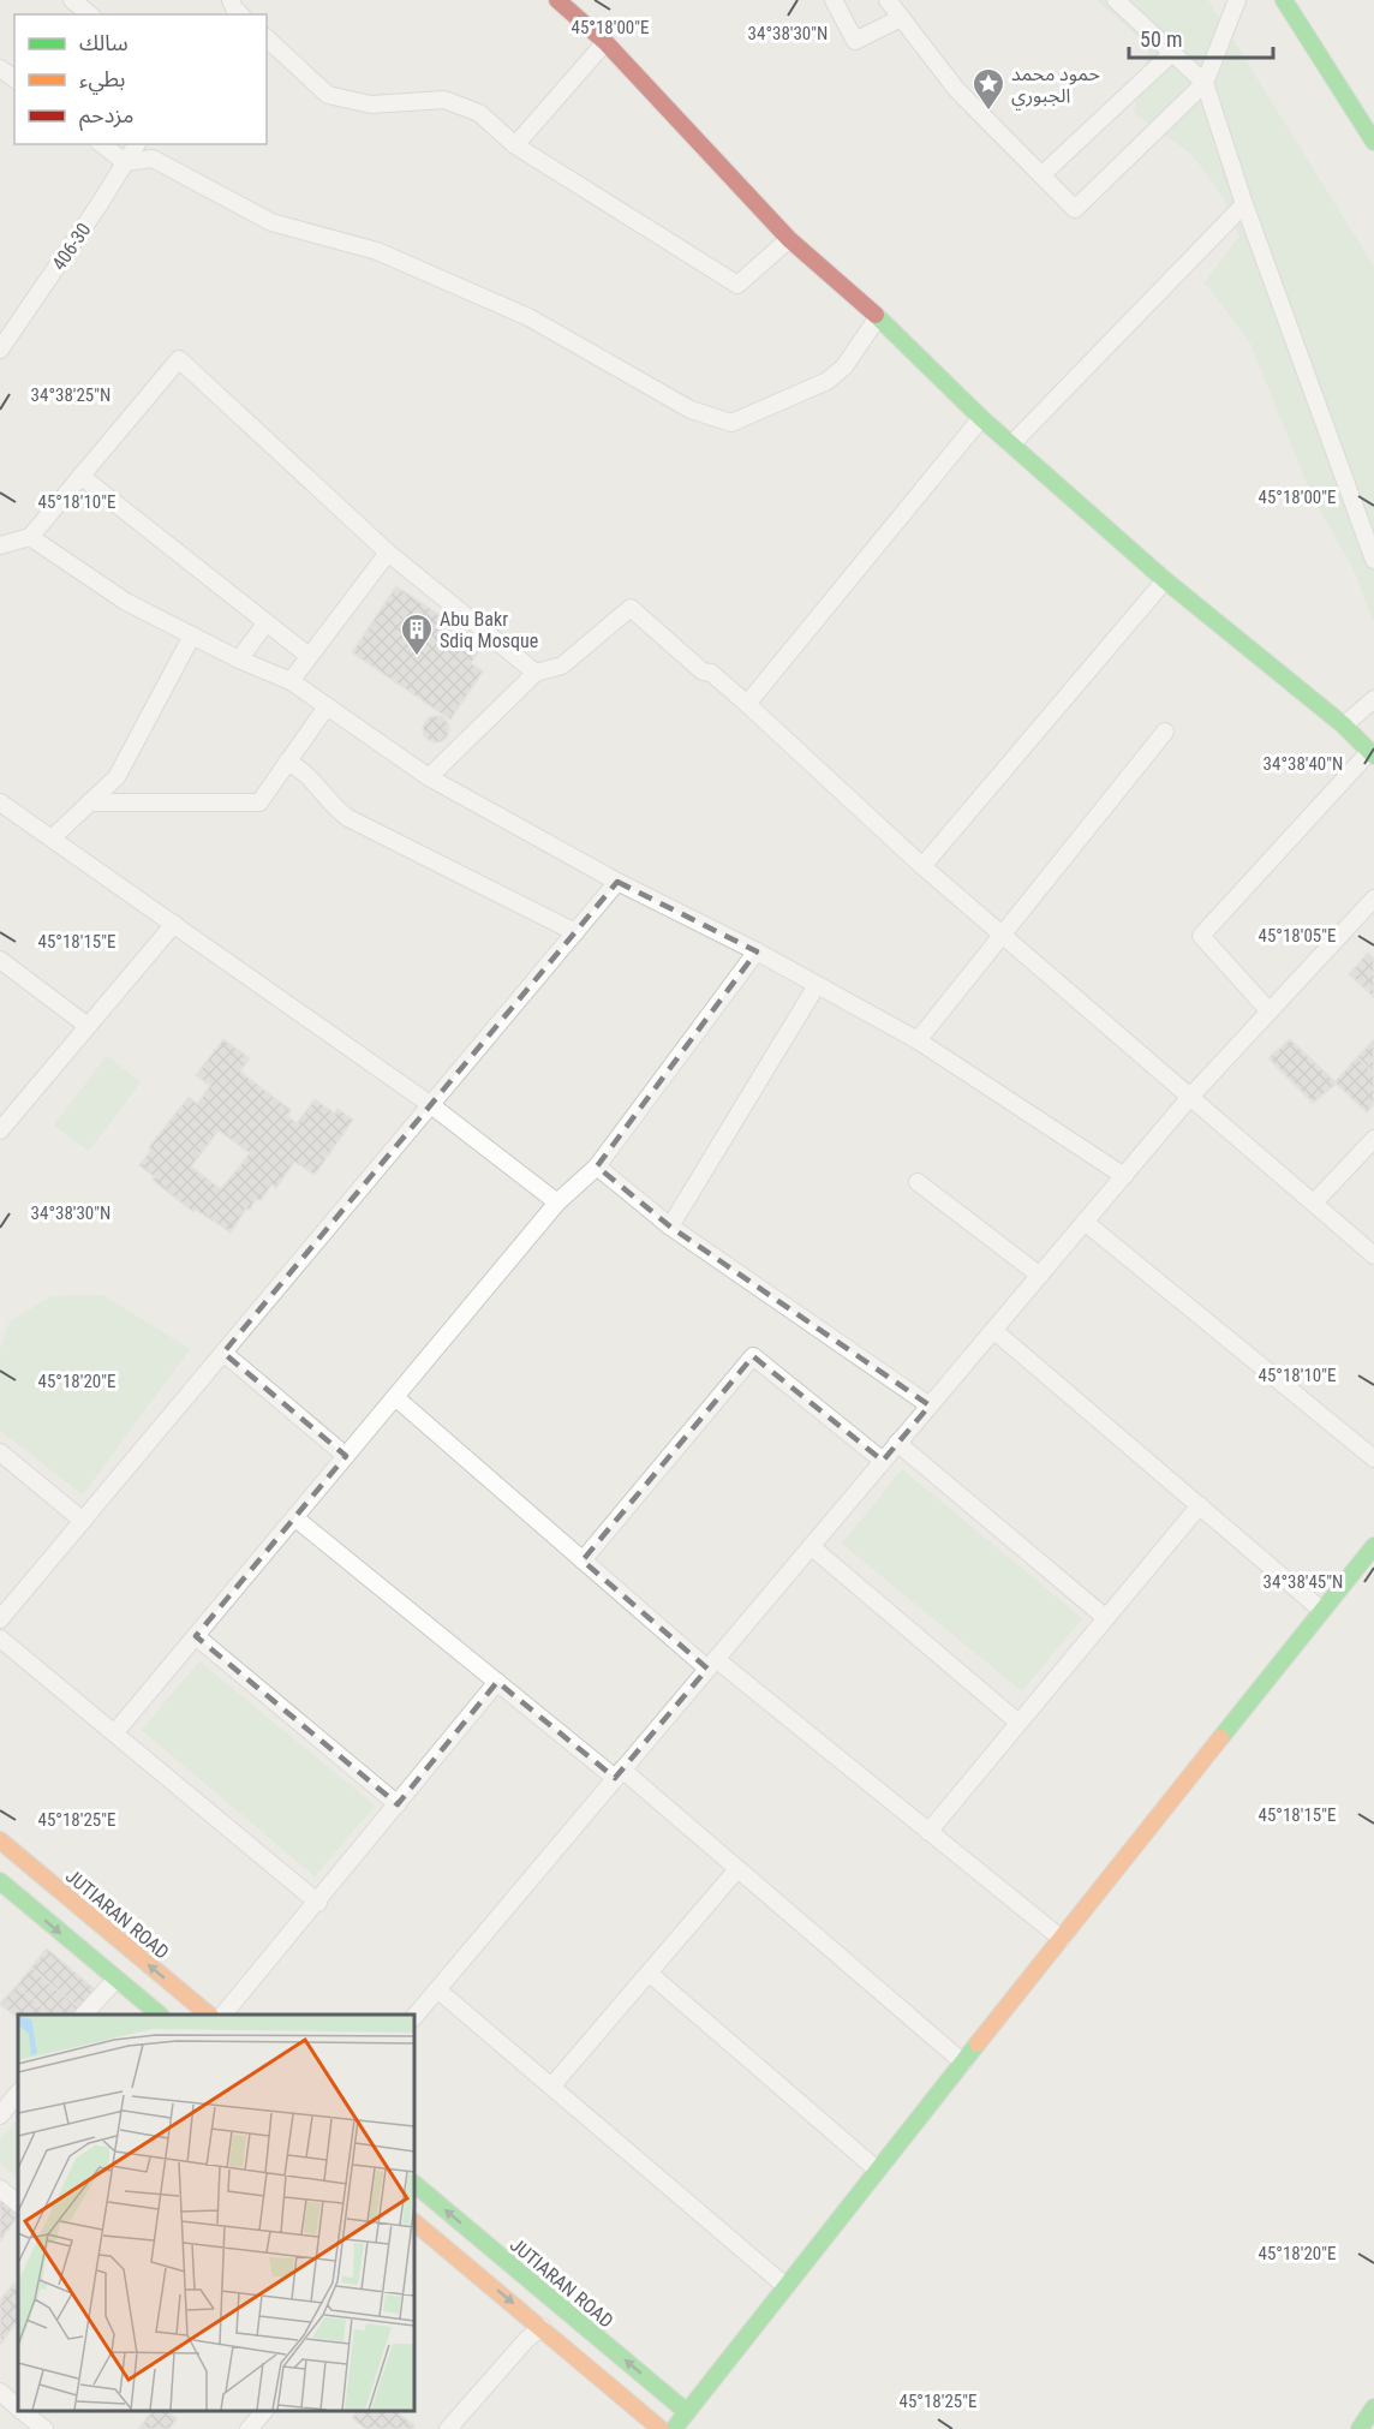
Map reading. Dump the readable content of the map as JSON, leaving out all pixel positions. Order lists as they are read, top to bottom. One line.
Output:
{"streets":{"main road":["JUTIARAN ROAD"],"street":["406-30"]},"places":{"place":["حمود محمد الجبوري"],"building":["Abu Bakr Sdiq Mosque"]},"legend":["سالك","بطيء","مزدحم"],"scale_bar":"50 m","coordinates":["45°18'00\"E","34°38'30\"N","34°38'25\"N","45°18'10\"E","34°38'40\"N","45°18'05\"E","45°18'15\"E","45°18'20\"E","34°38'45\"N","45°18'25\"E"]}
